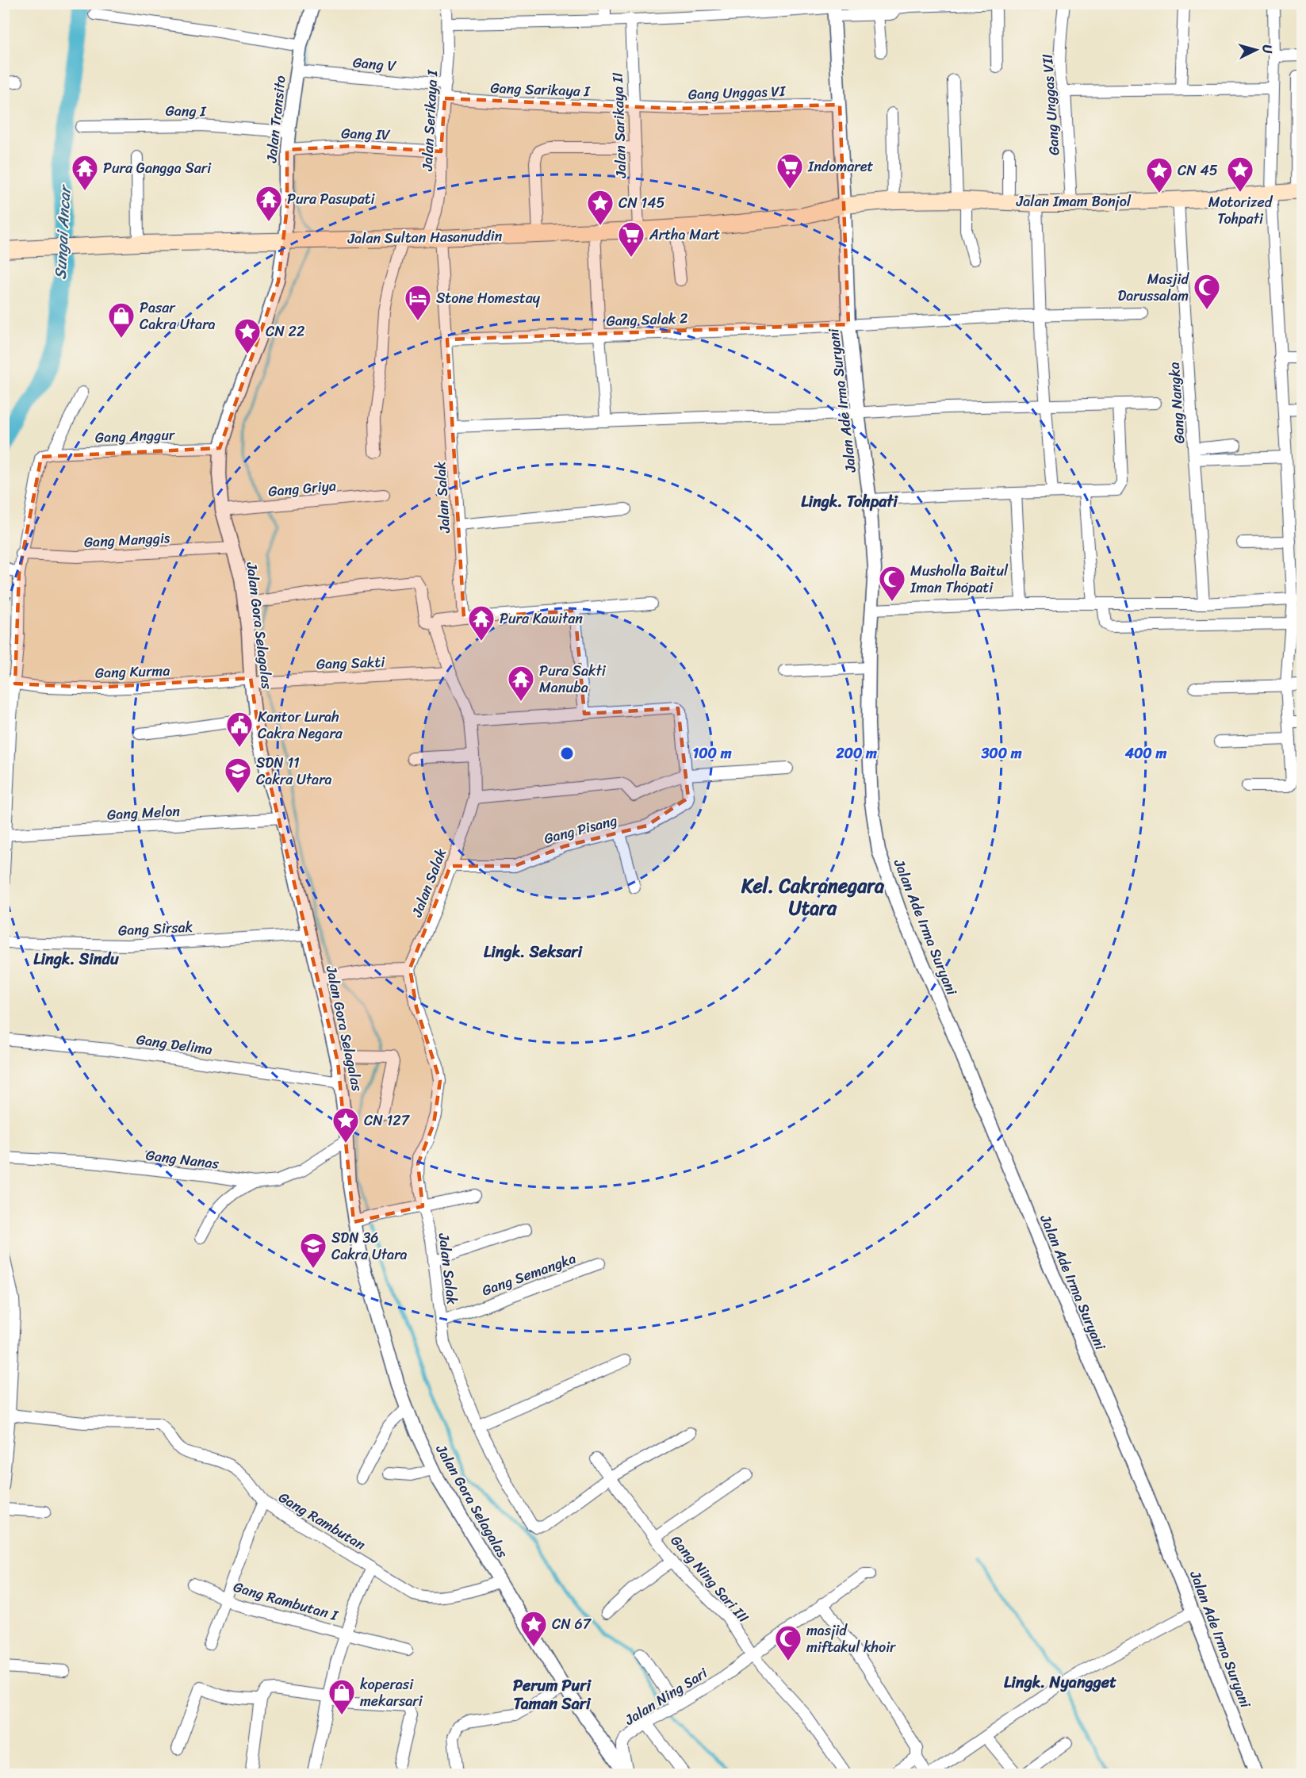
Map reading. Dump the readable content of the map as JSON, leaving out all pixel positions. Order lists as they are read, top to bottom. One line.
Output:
{"streets":{"main road":["Jalan Imam Bonjol","Jalan Sultan Hasanuddin"],"street":["Gang V","Gang Sarikaya I","Gang Unggas VI","Gang Unggas VII","Gang I","Jalan Transito","Jalan Serikaya I","Jalan Sarikaya II","Gang IV","Gang Salak 2","Jalan Ade Irma Suryani","Gang Nangka","Gang Anggur","Gang Griya","Jalan Salak","Gang Manggis","Jalan Gora Selagalas","Gang Sakti","Gang Kurma","Gang Melon","Gang Pisang","Gang Sirsak","Gang Delima","Gang Nanas","Gang Semangka","Gang Rambutan","Gang Ning Sari III","Gang Rambutan I","Jalan Ning Sari"]},"crossings":[["Gang V","Jalan Transito"],["Gang V","Jalan Serikaya I"],["Gang Sarikaya I","Gang Unggas VI"],["Gang Sarikaya I","Jalan Serikaya I"],["Gang Sarikaya I","Jalan Sarikaya II"],["Gang Unggas VI","Jalan Sarikaya II"],["Gang Unggas VI","Jalan Ade Irma Suryani"],["Gang Unggas VII","Jalan Imam Bonjol"],["Gang I","Jalan Transito"],["Jalan Transito","Gang IV"],["Jalan Transito","Jalan Sultan Hasanuddin"],["Jalan Transito","Jalan Gora Selagalas"],["Jalan Serikaya I","Gang IV"],["Jalan Serikaya I","Jalan Sultan Hasanuddin"],["Jalan Serikaya I","Jalan Salak"],["Jalan Sarikaya II","Jalan Sultan Hasanuddin"],["Jalan Imam Bonjol","Jalan Sultan Hasanuddin"],["Jalan Imam Bonjol","Jalan Ade Irma Suryani"],["Jalan Imam Bonjol","Gang Nangka"],["Jalan Sultan Hasanuddin","Jalan Ade Irma Suryani"],["Jalan Sultan Hasanuddin","Jalan Salak"],["Jalan Sultan Hasanuddin","Jalan Gora Selagalas"],["Gang Salak 2","Jalan Ade Irma Suryani"],["Gang Salak 2","Jalan Salak"],["Gang Anggur","Jalan Gora Selagalas"],["Gang Griya","Jalan Gora Selagalas"],["Jalan Salak","Jalan Gora Selagalas"],["Jalan Salak","Gang Sakti"],["Jalan Salak","Gang Pisang"],["Jalan Salak","Gang Semangka"],["Jalan Salak","Gang Ning Sari III"],["Gang Manggis","Jalan Gora Selagalas"],["Jalan Gora Selagalas","Gang Sakti"],["Jalan Gora Selagalas","Gang Kurma"],["Jalan Gora Selagalas","Gang Melon"],["Jalan Gora Selagalas","Gang Sirsak"],["Jalan Gora Selagalas","Gang Delima"],["Jalan Gora Selagalas","Gang Nanas"],["Jalan Gora Selagalas","Gang Rambutan"],["Jalan Gora Selagalas","Jalan Ning Sari"],["Gang Sakti","Gang Kurma"],["Gang Rambutan","Gang Rambutan I"],["Gang Ning Sari III","Jalan Ning Sari"]],"districts":["Lingk. Tohpati","Kel. Cakranegara Utara","Lingk. Seksari","Lingk. Sindu","Lingk. Nyangget","Perum Puri Taman Sari"],"water":["Sungai Ancar"],"places":{"supermarket":["Indomaret","Artha Mart"],"temple":["Pura Gangga Sari","Pura Pasupati","Pura Kawitan","Pura Sakti Manuba"],"place":["Motorized Tohpati","CN 45","CN 145","CN 22","CN 127","CN 67"],"mosque":["Masjid Darussalam","Musholla Baitul Iman Thopati","masjid miftakul khoir"],"hotel":["Stone Homestay"],"shop":["Pasar Cakra Utara","koperasi mekarsari"],"public building":["Kantor Lurah Cakra Negara"],"school or university":["SDN 11 Cakra Utara","SDN 36 Cakra Utara"]},"north":"right","rings":["100 m","200 m","300 m","400 m"]}
